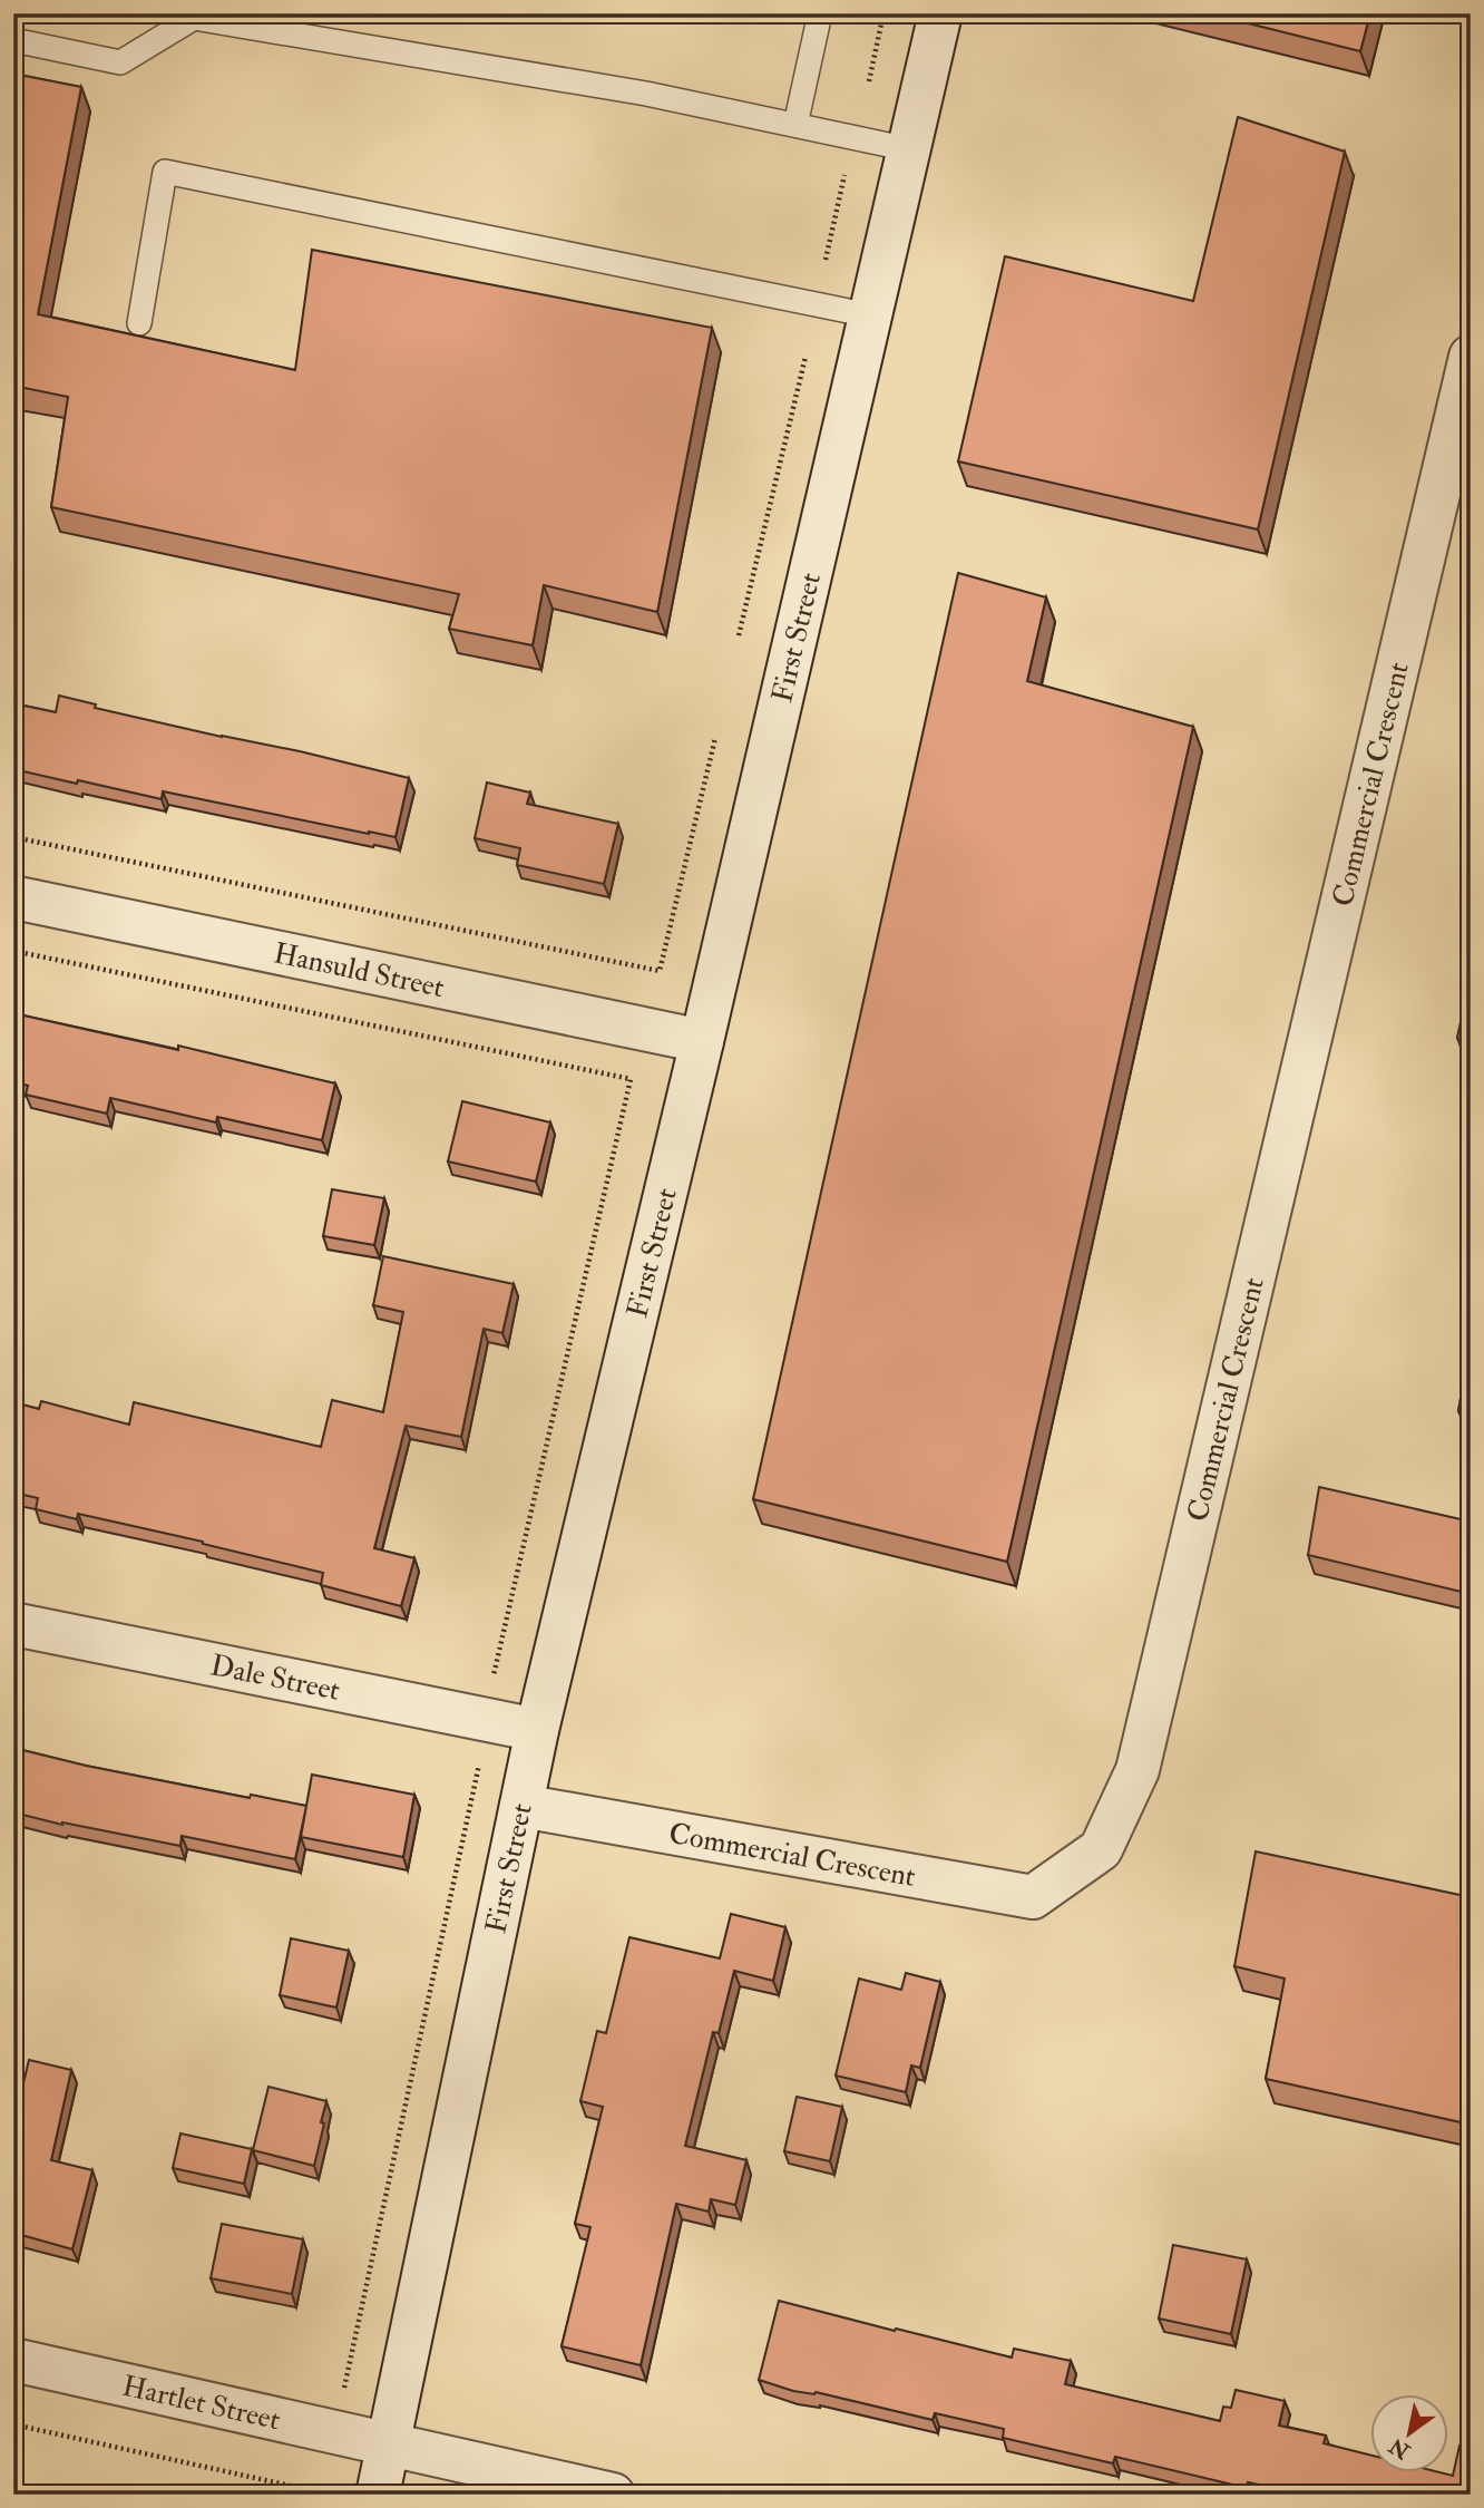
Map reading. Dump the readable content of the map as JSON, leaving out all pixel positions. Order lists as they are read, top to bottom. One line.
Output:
{"streets":{"street":["First Street","Commercial Crescent","Hansuld Street","Dale Street","Hartlet Street"]},"crossings":[["First Street","Commercial Crescent"],["First Street","Hansuld Street"],["First Street","Dale Street"],["First Street","Hartlet Street"]],"north":"bottom left"}
